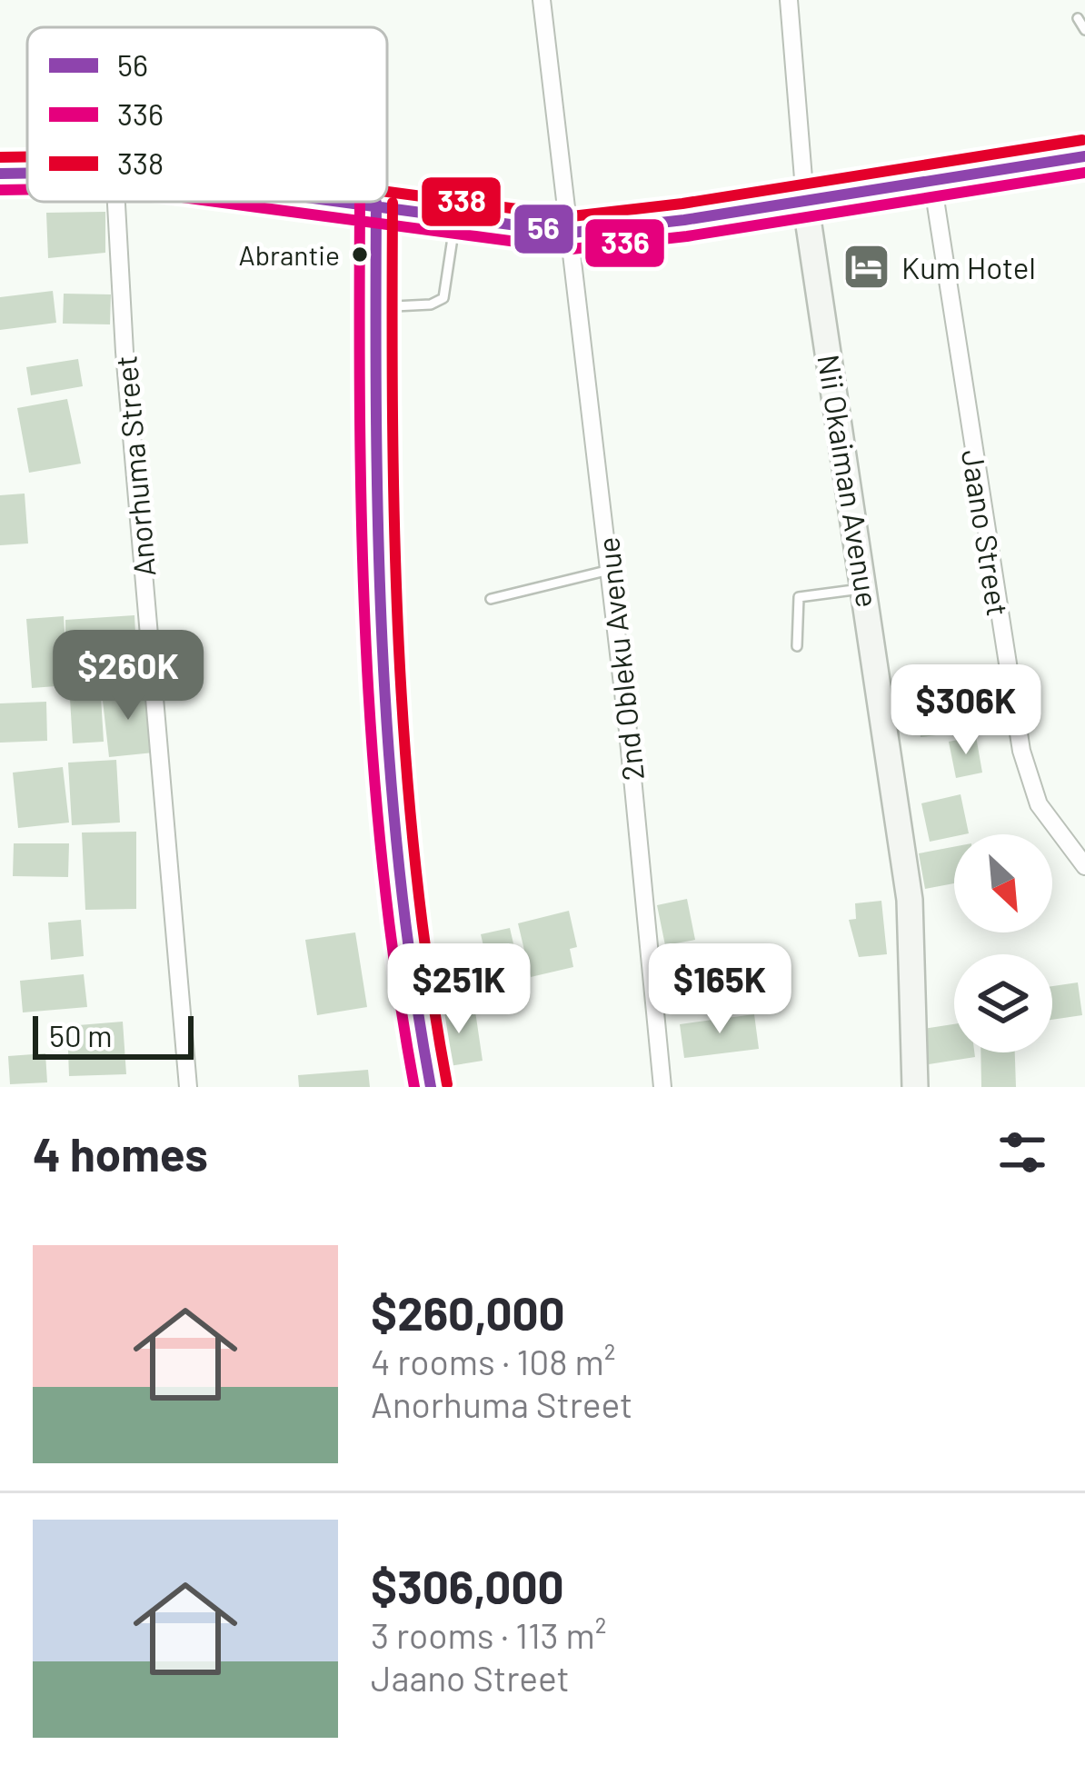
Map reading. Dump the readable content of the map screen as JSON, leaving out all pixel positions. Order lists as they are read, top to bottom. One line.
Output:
{"streets":{"street":["Anorhuma Street","Nii Okaiman Avenue","Jaano Street","2nd Obleku Avenue"]},"places":{"other":["Abrantie"],"hotel":["Kum Hotel"]},"lines":["transit line 338","transit line 56","transit line 336"],"legend":["56","336","338"],"scale_bar":"50 m","north":"bottom right","page":{"price":["$260K","$306K","$251K","$165K"],"scale":"50 m","heading":"4 homes","list":[{"name":"$260,000","note":"4 rooms · 108 m² · Anorhuma Street"},{"name":"$306,000","note":"3 rooms · 113 m² · Jaano Street"}]}}
